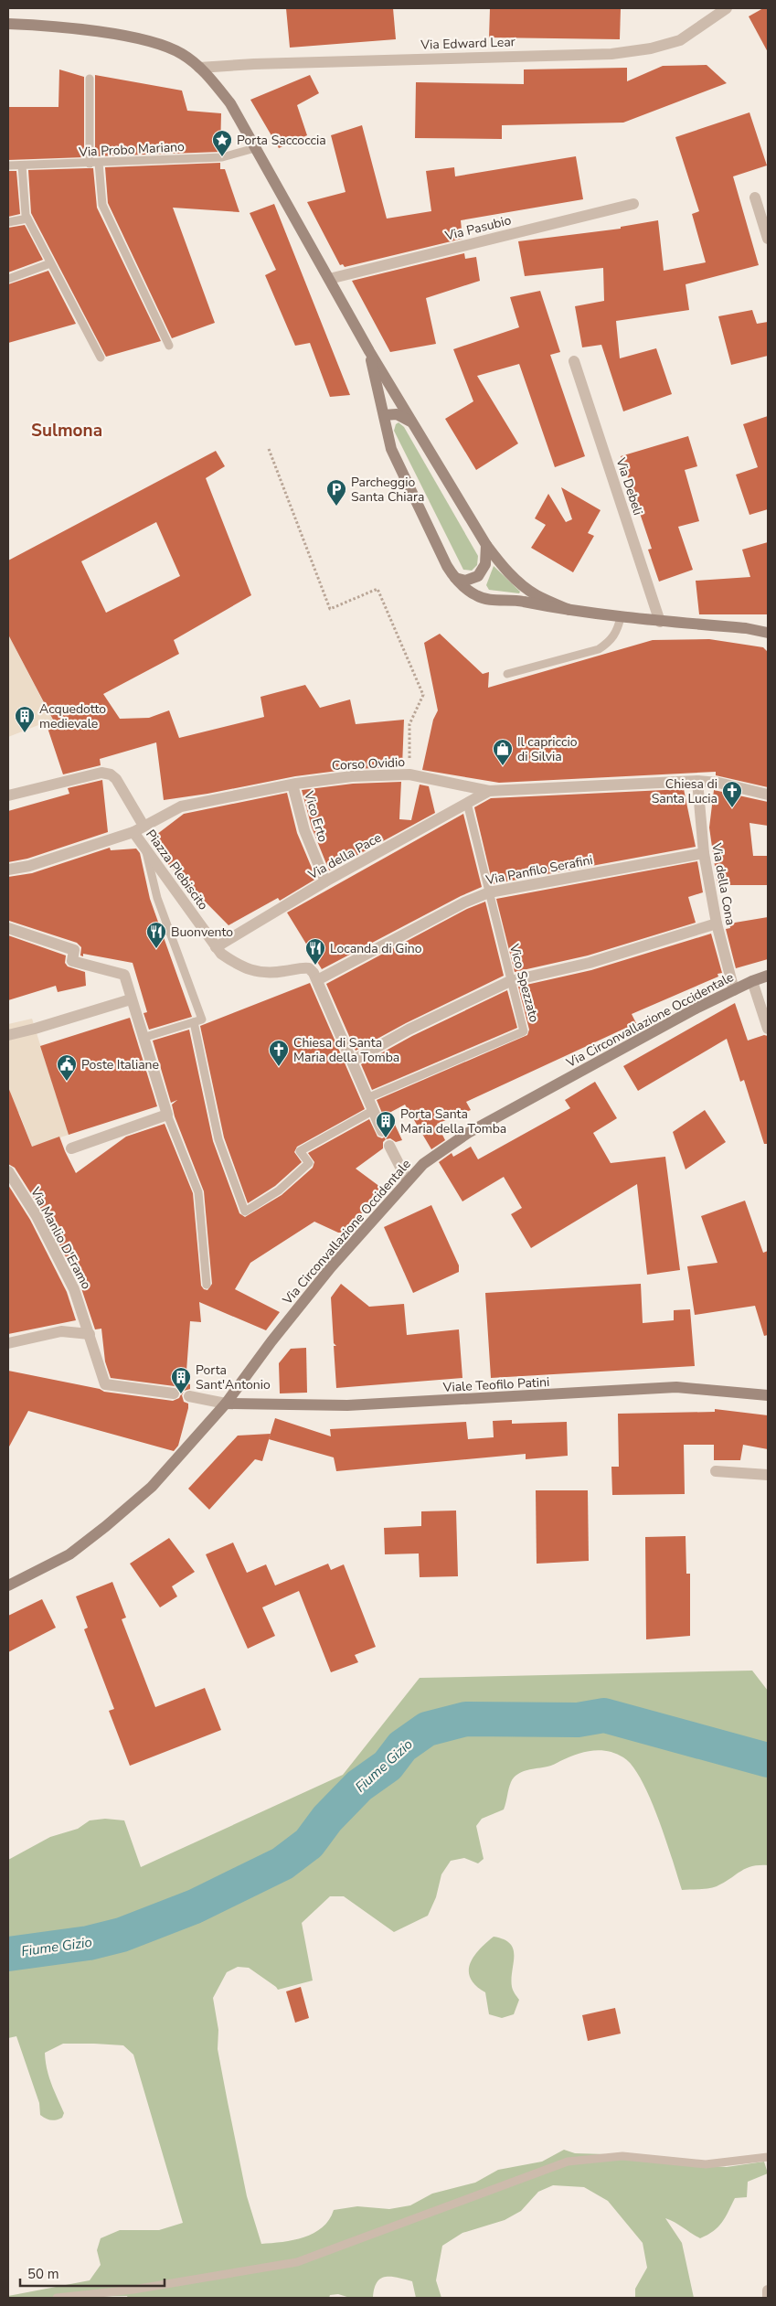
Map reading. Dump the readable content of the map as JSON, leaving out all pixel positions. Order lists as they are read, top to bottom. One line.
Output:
{"streets":{"street":["Via Edward Lear","Via Pasubio","Via Debeli","Corso Ovidio","Vico Erto","Via della Pace","Piazza Plebiscito","Via Panfilo Serafini","Via della Cona","Via Circonvallazione Occidentale","Via Manlio D'Eramo","Viale Teofilo Patini"],"lane":["Via Probo Mariano","Vico Spezzato"]},"crossings":[["Corso Ovidio","Vico Erto"],["Corso Ovidio","Via della Pace"],["Corso Ovidio","Piazza Plebiscito"],["Corso Ovidio","Via della Cona"],["Vico Erto","Via della Pace"],["Via della Pace","Piazza Plebiscito"],["Via della Pace","Vico Spezzato"],["Piazza Plebiscito","Via Panfilo Serafini"],["Via Panfilo Serafini","Via della Cona"],["Via Panfilo Serafini","Vico Spezzato"],["Via della Cona","Via Circonvallazione Occidentale"],["Via Circonvallazione Occidentale","Viale Teofilo Patini"]],"districts":["Sulmona"],"water":["Fiume Gizio"],"places":{"place":["Porta Saccoccia"],"parking":["Parcheggio Santa Chiara"],"building":["Acquedotto medievale","Porta Santa Maria della Tomba","Porta Sant'Antonio"],"shop":["Il capriccio di Silvia"],"church":["Chiesa di Santa Lucia","Chiesa di Santa Maria della Tomba"],"restaurant":["Buonvento","Locanda di Gino"],"public building":["Poste Italiane"]},"scale_bar":"50 m"}
